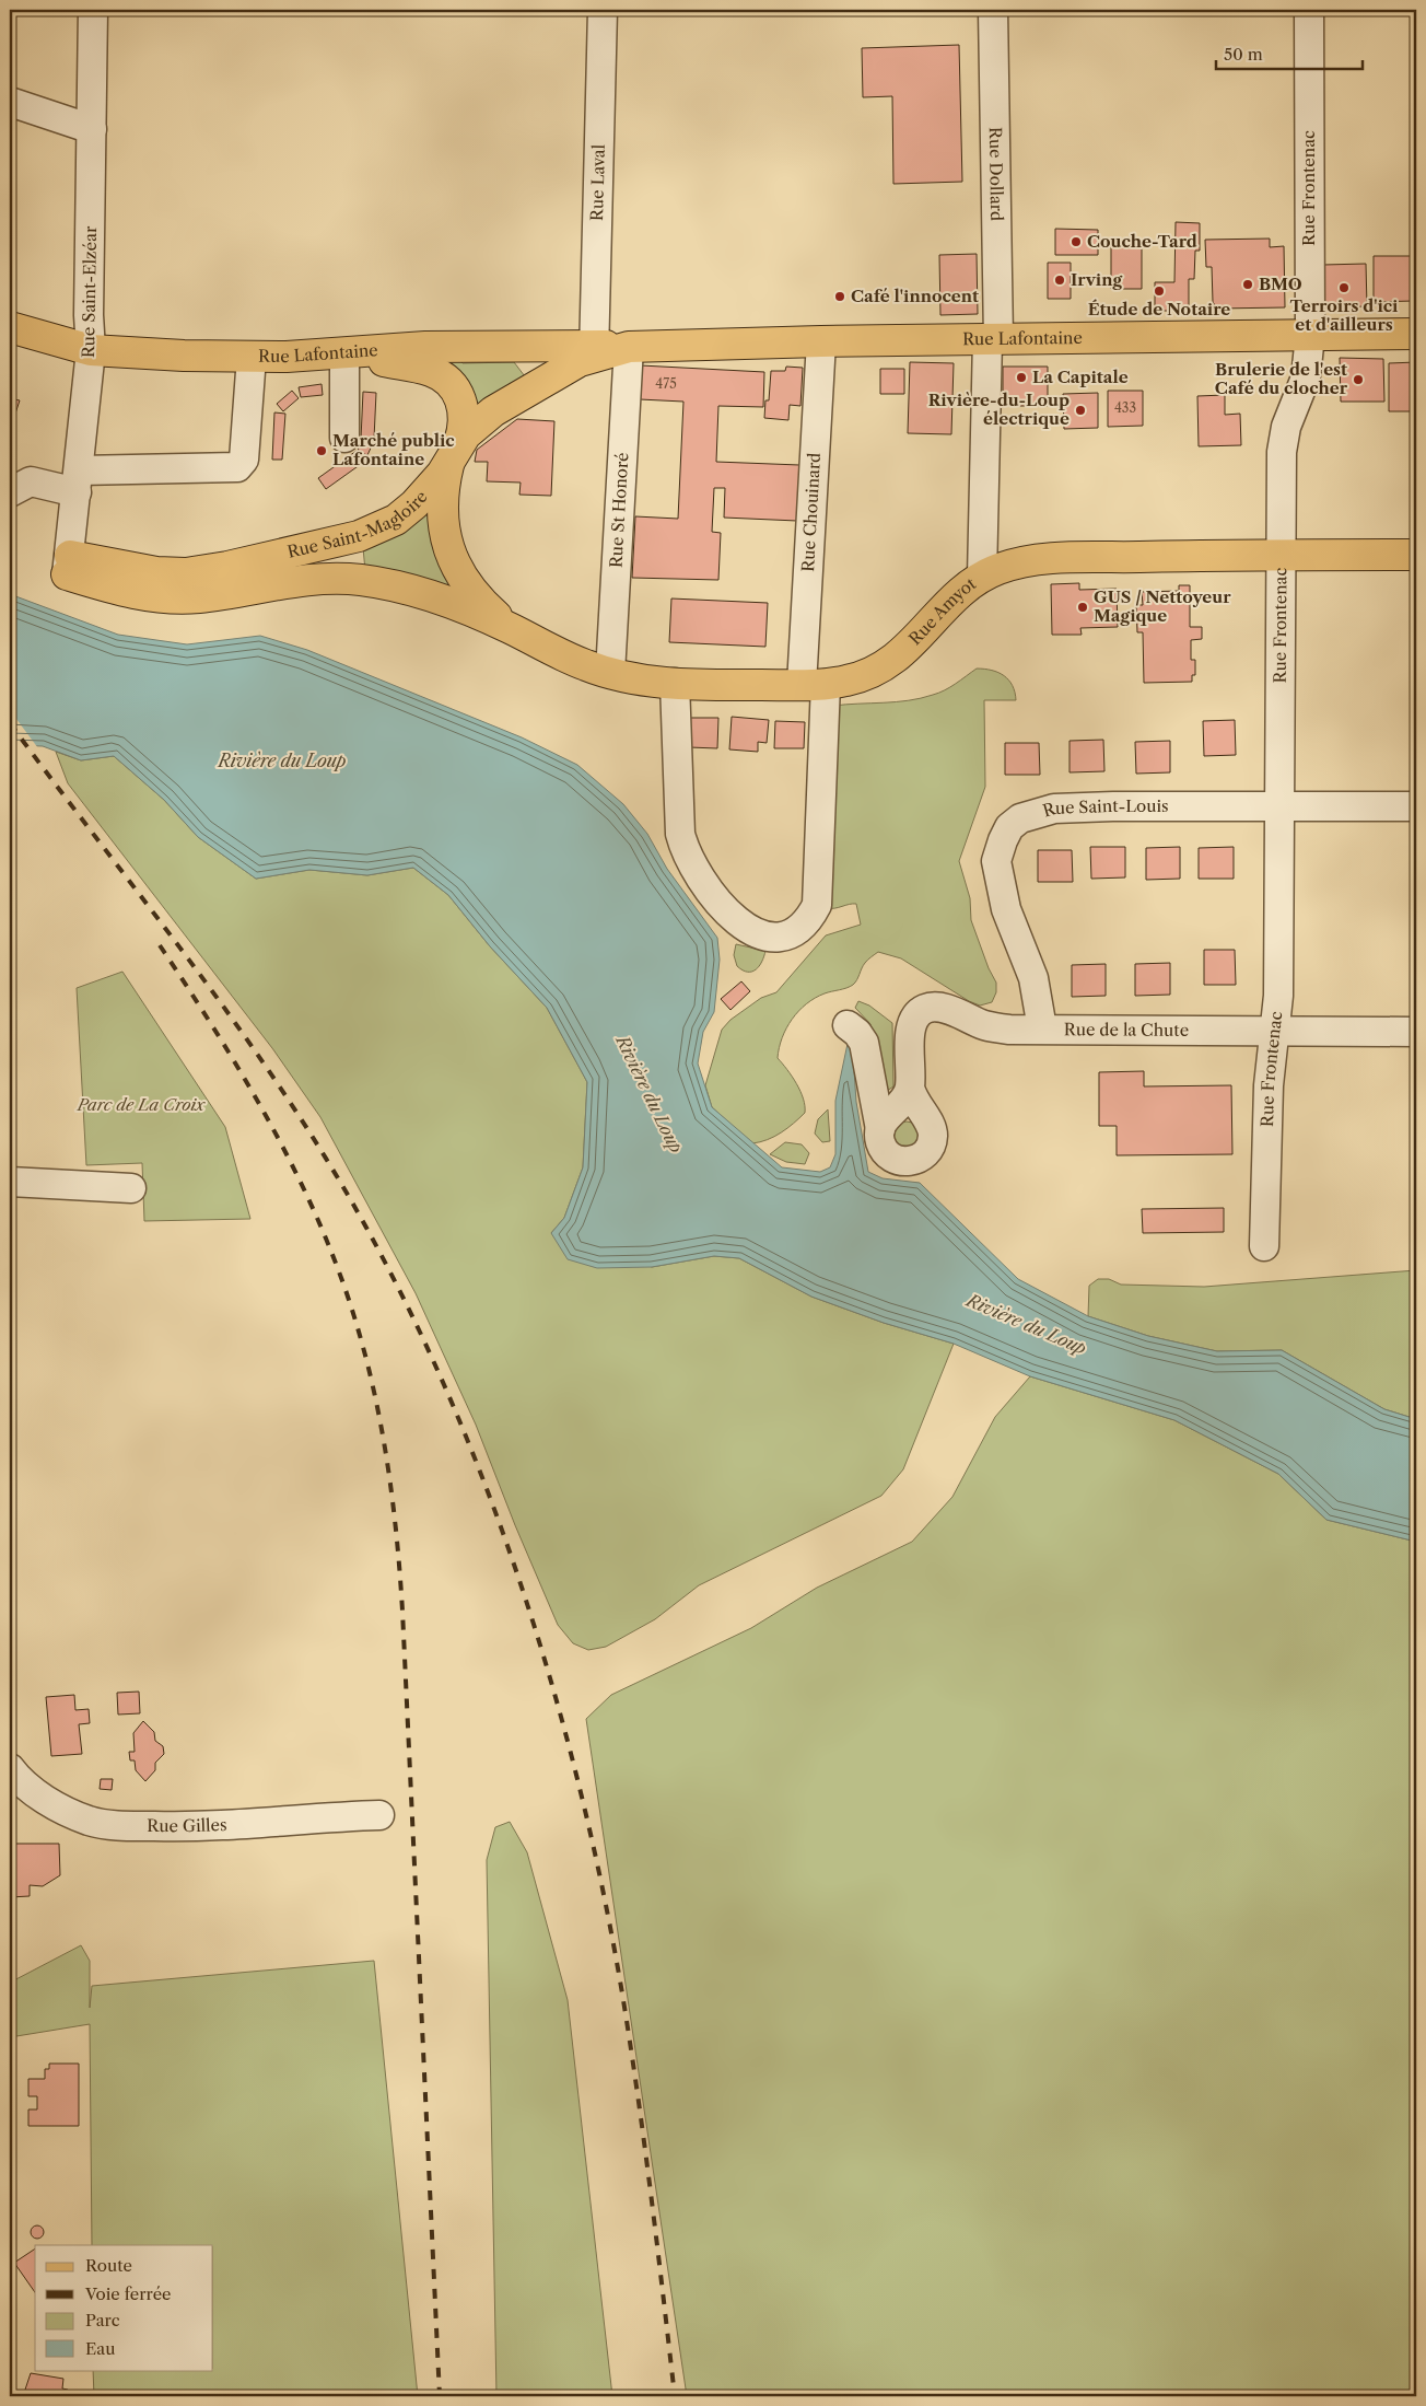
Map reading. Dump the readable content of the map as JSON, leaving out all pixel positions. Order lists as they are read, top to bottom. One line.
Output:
{"streets":{"main road":["Rue Lafontaine","Rue Saint-Magloire","Rue Amyot"],"street":["Rue Dollard","Rue Laval","Rue Frontenac","Rue Saint-Elzéar","Rue St Honoré","Rue Chouinard","Rue Saint-Louis","Rue de la Chute","Rue Gilles"]},"crossings":[["Rue Dollard","Rue Lafontaine"],["Rue Dollard","Rue Amyot"],["Rue Laval","Rue Lafontaine"],["Rue Laval","Rue Saint-Magloire"],["Rue Frontenac","Rue Lafontaine"],["Rue Frontenac","Rue Amyot"],["Rue Frontenac","Rue Saint-Louis"],["Rue Frontenac","Rue de la Chute"],["Rue Saint-Elzéar","Rue Lafontaine"],["Rue Saint-Elzéar","Rue Saint-Magloire"],["Rue Lafontaine","Rue St Honoré"],["Rue Lafontaine","Rue Chouinard"],["Rue Lafontaine","Rue Saint-Magloire"],["Rue St Honoré","Rue Amyot"],["Rue Chouinard","Rue Amyot"],["Rue Saint-Magloire","Rue Amyot"],["Rue Saint-Louis","Rue de la Chute"]],"water":["Rivière du Loup"],"parks":["Parc de La Croix"],"places":["Couche-Tard","Irving","BMO","Terroirs d'ici et d'ailleurs","Étude de Notaire","Café l'innocent","La Capitale","Brulerie de l'est Café du clocher","Rivière-du-Loup électrique","Marché public Lafontaine","GUS / Nettoyeur Magique"],"house_numbers":["475","433"],"legend":["Route","Voie ferrée","Parc","Eau"],"scale_bar":"50 m"}
